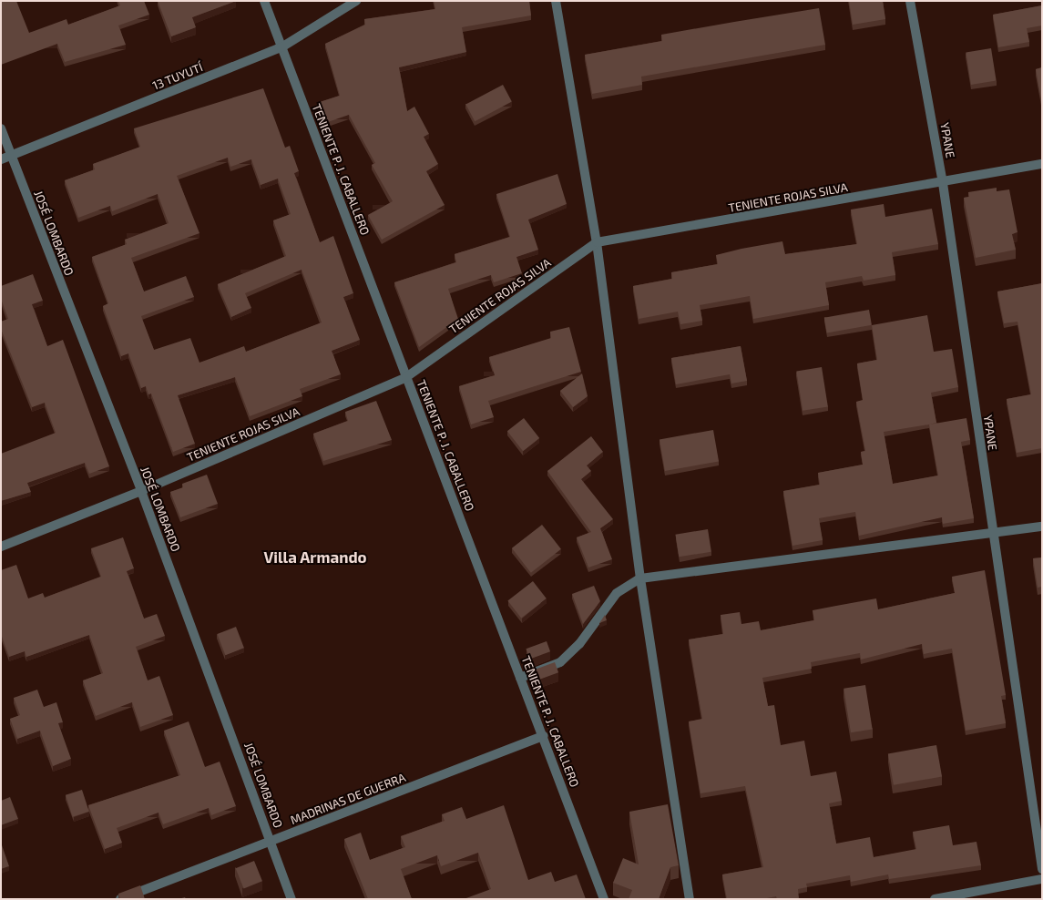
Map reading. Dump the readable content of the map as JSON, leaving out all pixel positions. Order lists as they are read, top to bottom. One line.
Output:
{"streets":{"street":["13 TUYUTÍ","YPANE","TENIENTE P. J. CABALLERO","TENIENTE ROJAS SILVA","JOSÉ LOMBARDO","MADRINAS DE GUERRA"]},"crossings":[["13 TUYUTÍ","TENIENTE P. J. CABALLERO"],["13 TUYUTÍ","JOSÉ LOMBARDO"],["YPANE","TENIENTE ROJAS SILVA"],["TENIENTE P. J. CABALLERO","TENIENTE ROJAS SILVA"],["TENIENTE P. J. CABALLERO","MADRINAS DE GUERRA"],["TENIENTE ROJAS SILVA","JOSÉ LOMBARDO"],["JOSÉ LOMBARDO","MADRINAS DE GUERRA"]],"districts":["Villa Armando"]}
